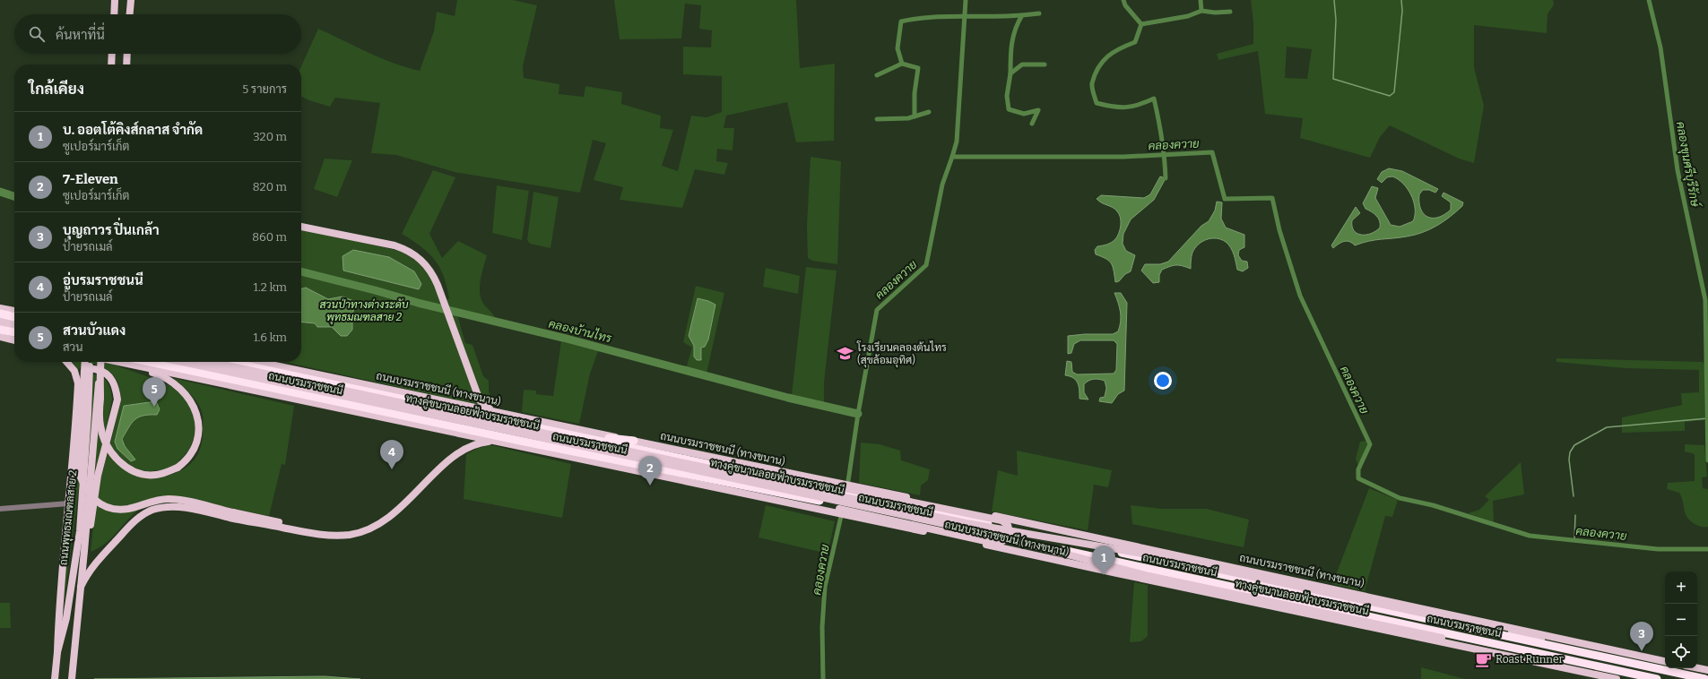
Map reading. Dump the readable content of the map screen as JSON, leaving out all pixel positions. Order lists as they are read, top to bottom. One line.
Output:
{"streets":{"highway":["ถนนบรมราชชนนี"],"main road":["ถนนบรมราชชนนี (ทางขนาน)","ทางคู่ขนานลอยฟ้าบรมราชชนนี","ถนนพุทธมณฑลสาย 2"]},"crossings":[["ถนนบรมราชชนนี","ถนนบรมราชชนนี (ทางขนาน)"],["ถนนบรมราชชนนี","ทางคู่ขนานลอยฟ้าบรมราชชนนี"]],"water":["คลองควาย","คลองขุนศรีบุรีรักษ์","คลองบ้านไทร"],"parks":["สวนป่าทางต่างระดับ พุทธมณฑลสาย 2"],"places":{"school or university":["โรงเรียนคลองต้นไทร (สุขล้อมอุทิศ)"],"cafe":["Roast Runner"]},"page":{"search":"ค้นหาที่นี่","heading":["ใกล้เคียง","5 รายการ"],"list":[{"mark":"1","name":"บ. ออตโต้คิงส์กลาส จำกัด","note":"ซูเปอร์มาร์เก็ต","value":"320 m"},{"mark":"2","name":"7-Eleven","note":"ซูเปอร์มาร์เก็ต","value":"820 m"},{"mark":"3","name":"บุญถาวร ปิ่นเกล้า","note":"ป้ายรถเมล์","value":"860 m"},{"mark":"4","name":"อู่บรมราชชนนี","note":"ป้ายรถเมล์","value":"1.2 km"},{"mark":"5","name":"สวนบัวแดง","note":"สวน","value":"1.6 km"}],"pins":["5","4","2","1","3"],"map_buttons":["+","−"]}}
